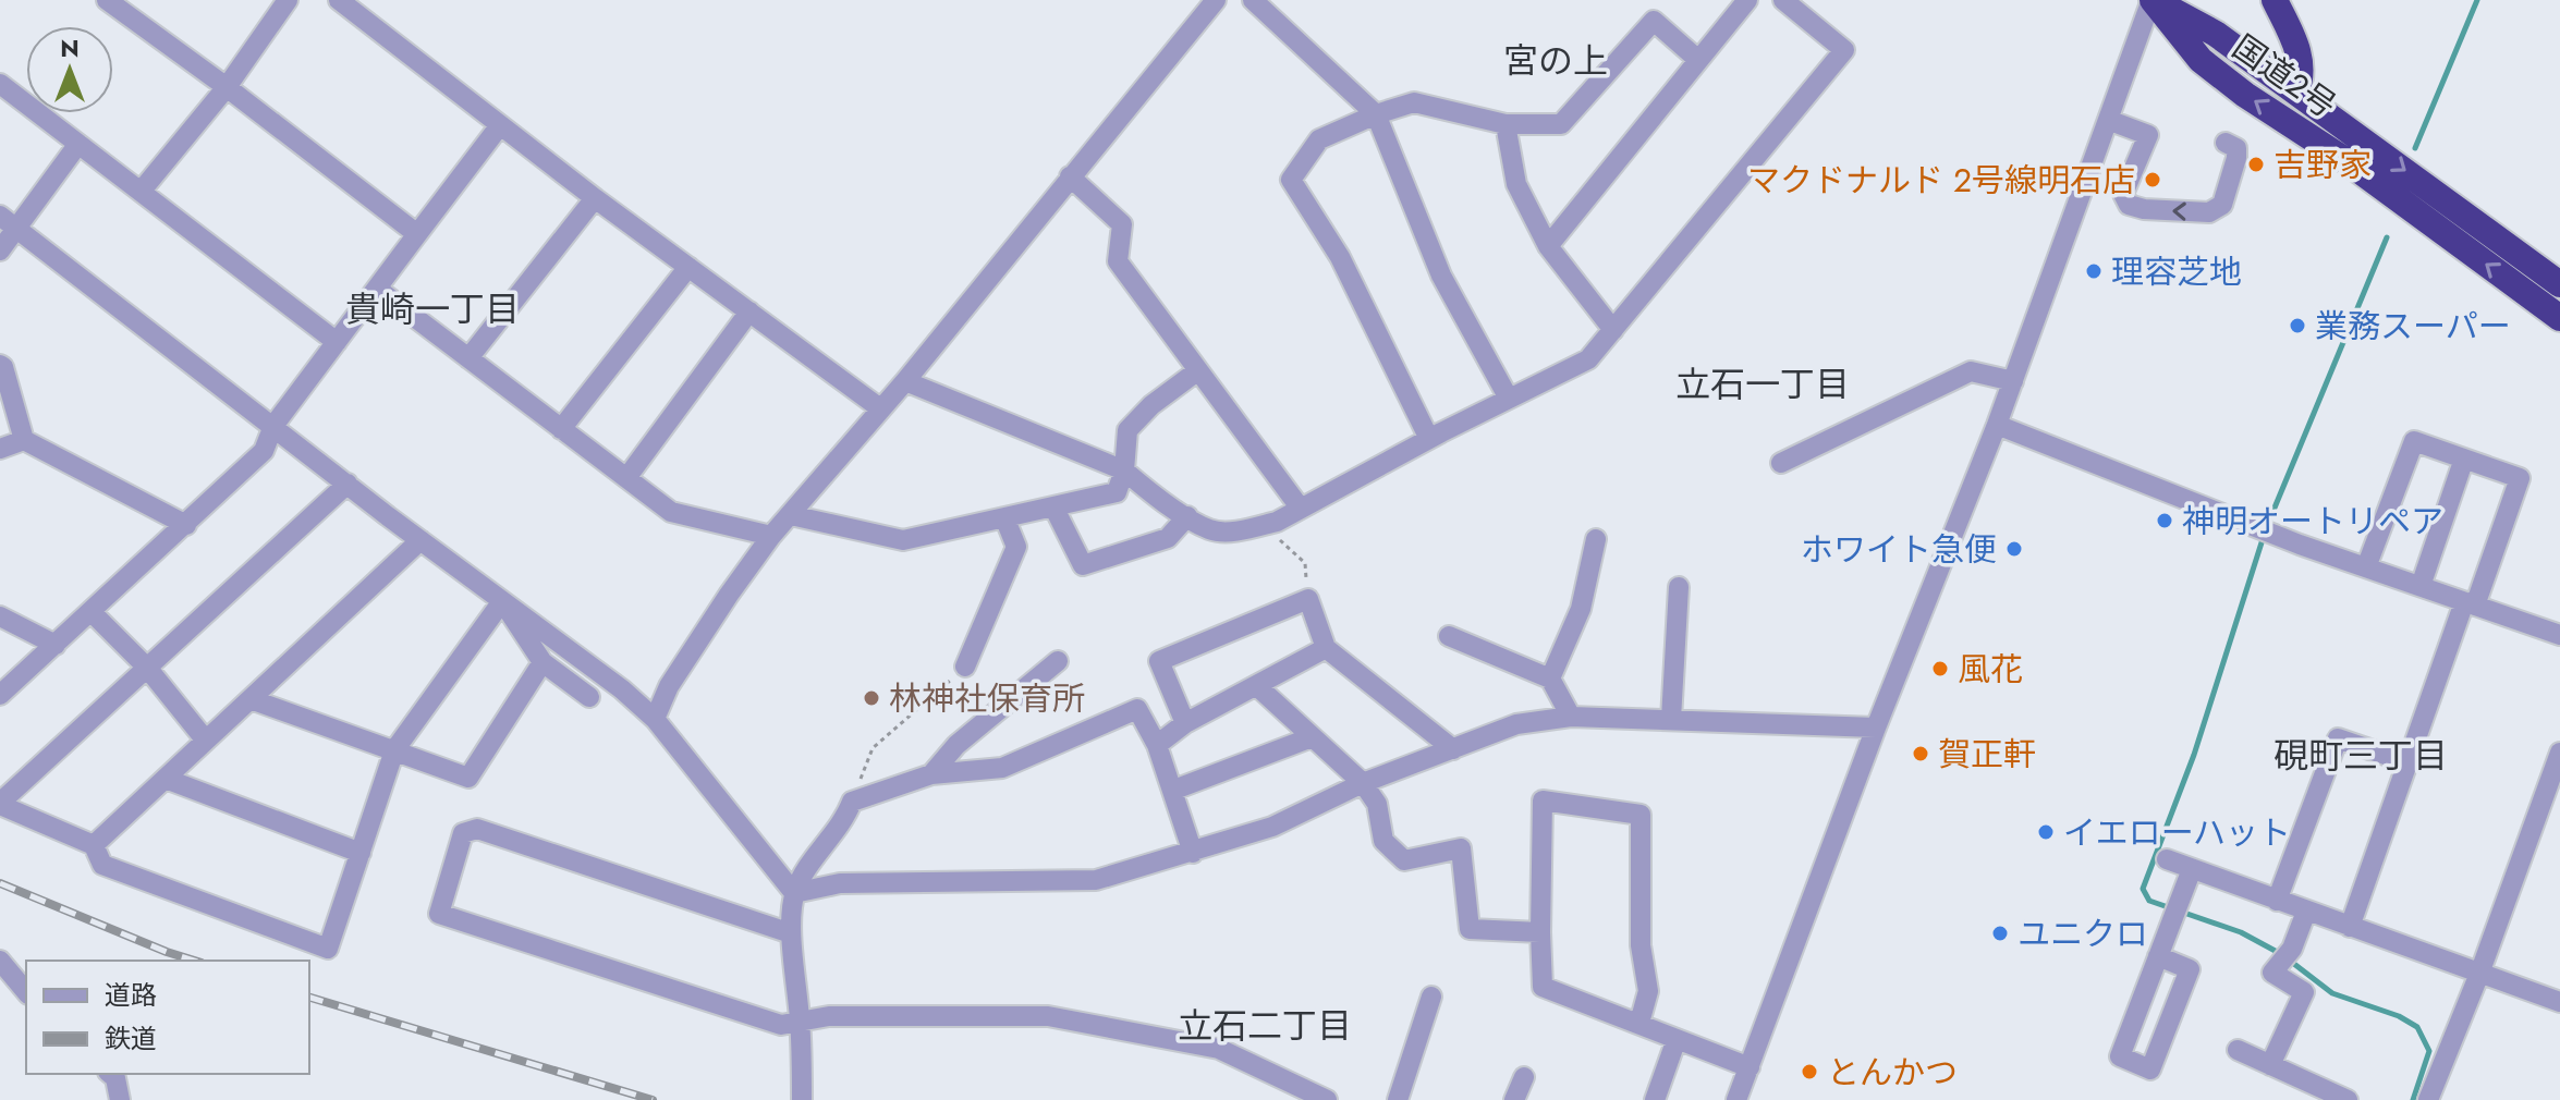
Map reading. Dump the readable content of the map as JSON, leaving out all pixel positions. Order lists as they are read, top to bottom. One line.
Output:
{"streets":{"highway":["国道2号"]},"districts":["宮の上","貴崎一丁目","立石一丁目","硯町三丁目","立石二丁目"],"places":["吉野家","マクドナルド 2号線明石店","理容芝地","業務スーパー","神明オートリペア","ホワイト急便","風花","林神社保育所","賀正軒","イエローハット","ユニクロ","とんかつ"],"legend":["道路","鉄道"],"north":"top"}
